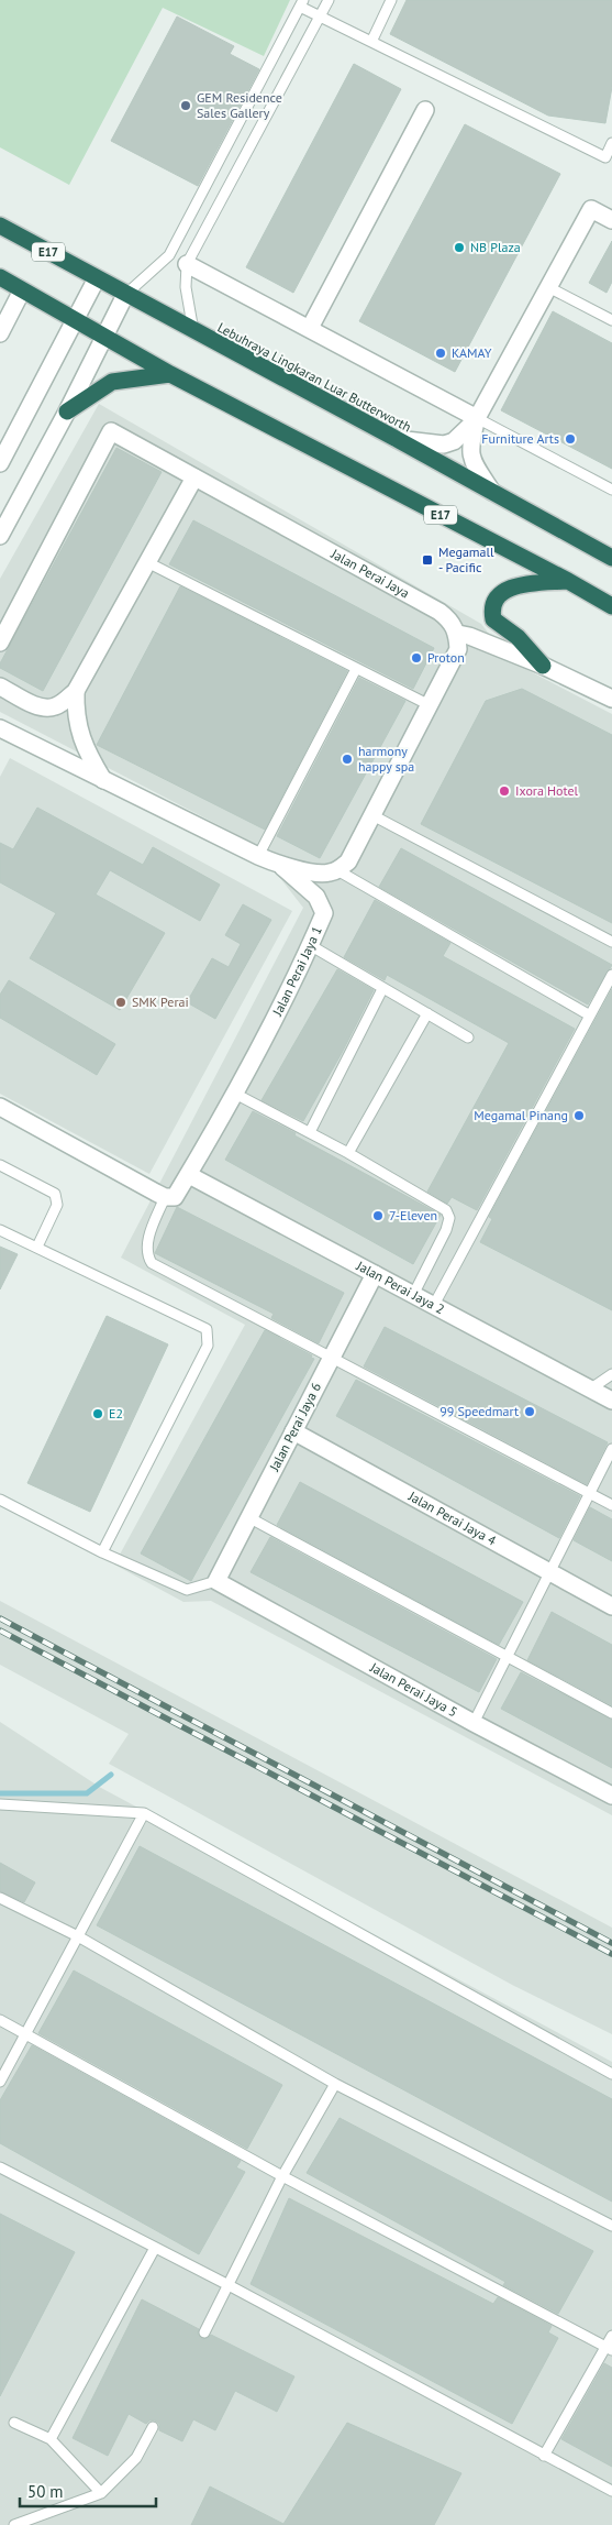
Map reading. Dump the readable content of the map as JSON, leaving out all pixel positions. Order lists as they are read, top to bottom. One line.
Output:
{"streets":{"highway":["E17","Lebuhraya Lingkaran Luar Butterworth"],"street":["Jalan Perai Jaya","Jalan Perai Jaya 1","Jalan Perai Jaya 2","Jalan Perai Jaya 6","Jalan Perai Jaya 4","Jalan Perai Jaya 5"]},"crossings":[["Jalan Perai Jaya 1","Jalan Perai Jaya 2"],["Jalan Perai Jaya 2","Jalan Perai Jaya 6"],["Jalan Perai Jaya 6","Jalan Perai Jaya 4"],["Jalan Perai Jaya 6","Jalan Perai Jaya 5"]],"places":{"other":["GEM Residence Sales Gallery","NB Plaza","KAMAY","Furniture Arts","Proton","harmony happy spa","Ixora Hotel","SMK Perai","Megamal Pinang","7-Eleven","99 Speedmart","E2"],"transit":["Megamall - Pacific"]},"scale_bar":"50 m"}
